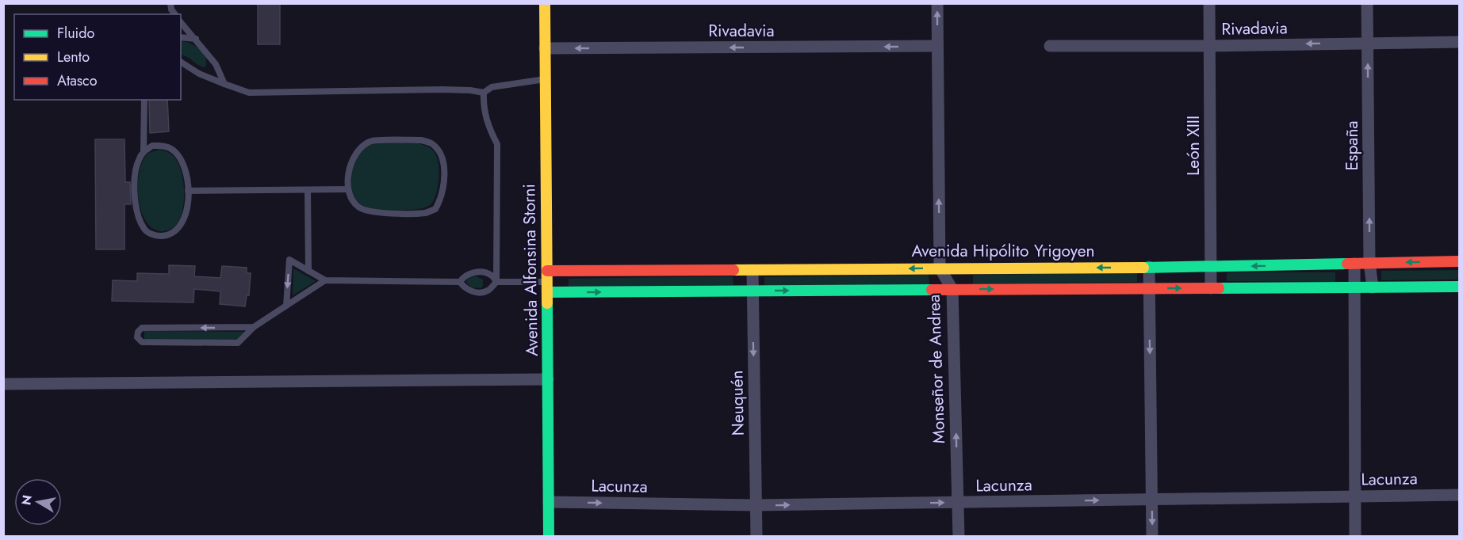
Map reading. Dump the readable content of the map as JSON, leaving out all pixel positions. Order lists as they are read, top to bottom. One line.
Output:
{"streets":{"main road":["Avenida Hipólito Yrigoyen","Avenida Alfonsina Storni"],"street":["Rivadavia","León XIII","España","Monseñor de Andrea","Neuquén","Lacunza"]},"crossings":[["Rivadavia","León XIII"],["Rivadavia","España"],["Rivadavia","Avenida Alfonsina Storni"],["Rivadavia","Monseñor de Andrea"],["León XIII","Avenida Hipólito Yrigoyen"],["España","Avenida Hipólito Yrigoyen"],["Avenida Hipólito Yrigoyen","Avenida Alfonsina Storni"],["Avenida Hipólito Yrigoyen","Monseñor de Andrea"],["Avenida Hipólito Yrigoyen","Neuquén"],["Avenida Alfonsina Storni","Lacunza"],["Monseñor de Andrea","Lacunza"],["Neuquén","Lacunza"]],"one_way":["Rivadavia","España","Monseñor de Andrea","Neuquén","Lacunza"],"legend":["Fluido","Lento","Atasco"],"north":"left"}
